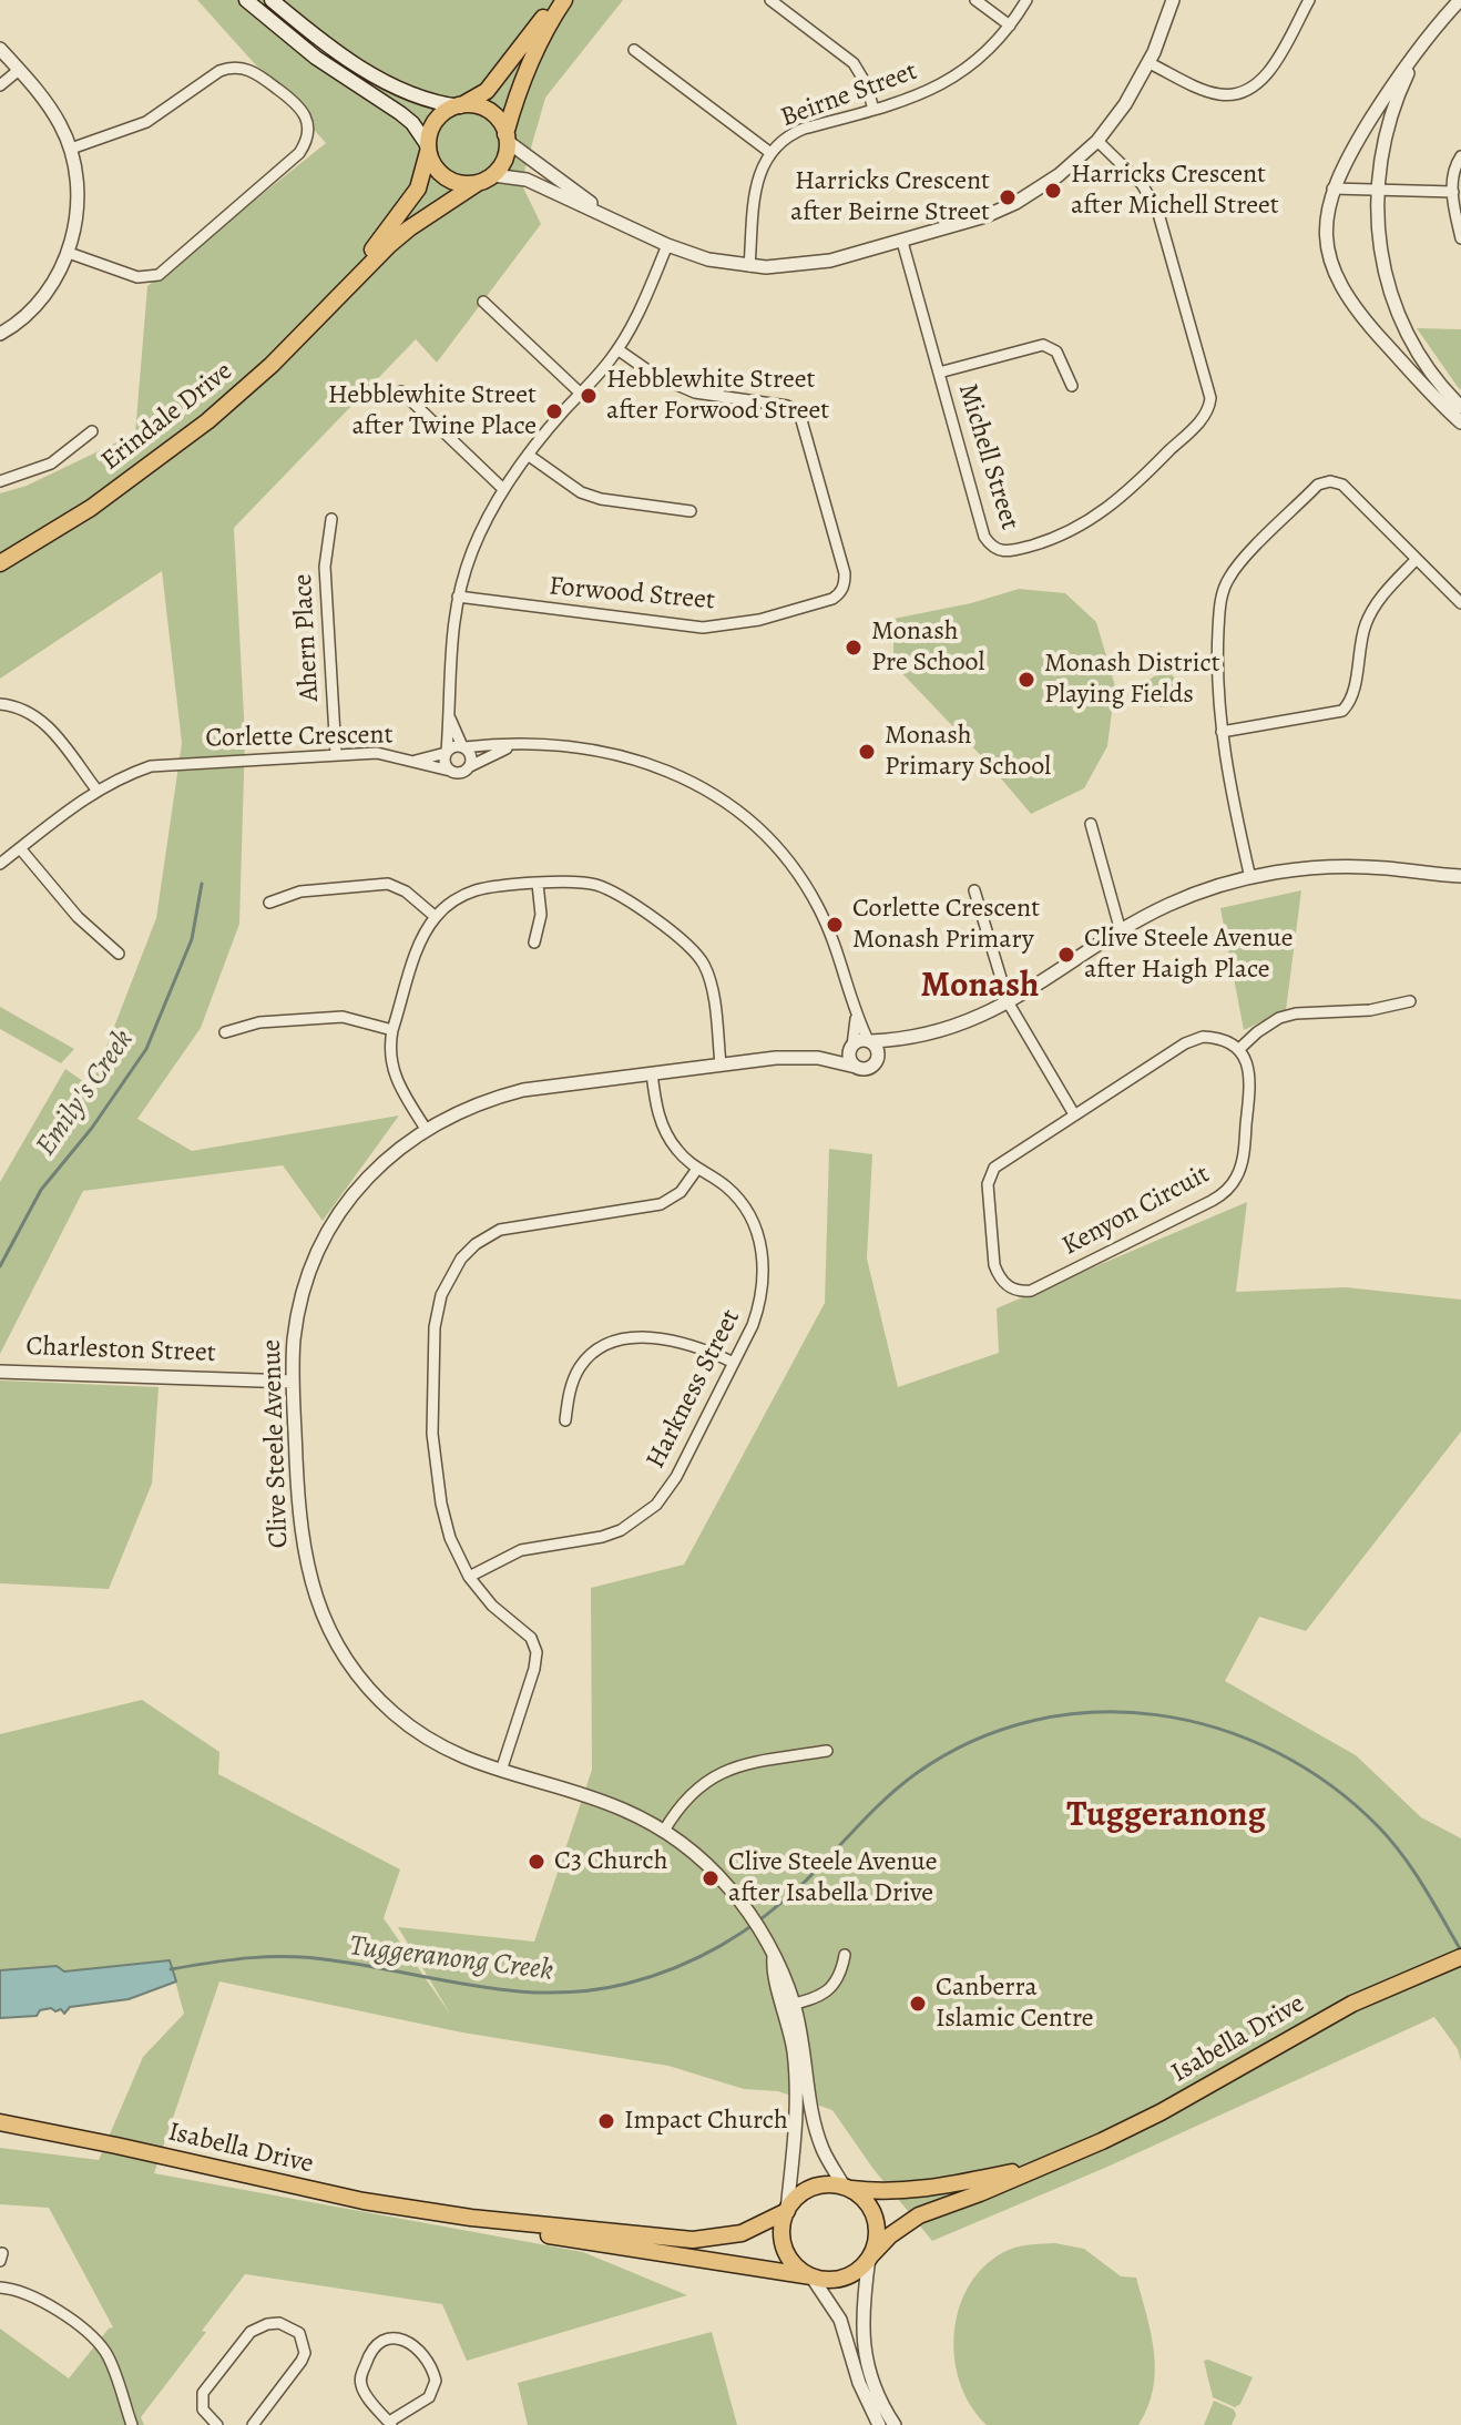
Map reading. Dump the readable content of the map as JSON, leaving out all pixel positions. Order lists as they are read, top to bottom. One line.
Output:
{"streets":{"main road":["Erindale Drive","Isabella Drive"],"street":["Beirne Street","Michell Street","Forwood Street","Ahern Place","Corlette Crescent","Kenyon Circuit","Charleston Street","Harkness Street","Clive Steele Avenue"]},"crossings":[["Ahern Place","Corlette Crescent"],["Charleston Street","Clive Steele Avenue"],["Harkness Street","Clive Steele Avenue"],["Clive Steele Avenue","Isabella Drive"]],"districts":["Monash","Tuggeranong"],"water":["Emily's Creek","Tuggeranong Creek"],"places":["Harricks Crescent after Michell Street","Harricks Crescent after Beirne Street","Hebblewhite Street after Forwood Street","Hebblewhite Street after Twine Place","Monash Pre School","Monash District Playing Fields","Monash Primary School","Corlette Crescent Monash Primary","Clive Steele Avenue after Haigh Place","C3 Church","Clive Steele Avenue after Isabella Drive","Canberra Islamic Centre","Impact Church"]}
